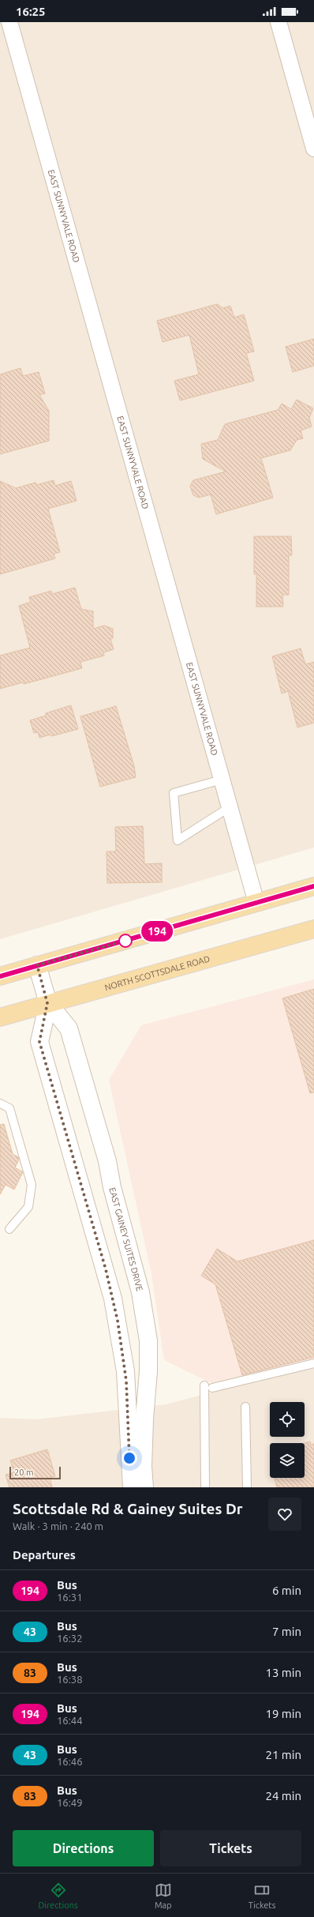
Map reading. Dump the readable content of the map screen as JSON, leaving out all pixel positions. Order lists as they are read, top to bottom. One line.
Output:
{"streets":{"main road":["NORTH SCOTTSDALE ROAD"],"street":["EAST SUNNYVALE ROAD","EAST GAINEY SUITES DRIVE"]},"crossings":[["NORTH SCOTTSDALE ROAD","EAST GAINEY SUITES DRIVE"]],"lines":["bus line 194"],"scale_bar":"20 m","page":{"status":"16:25","on_map":"194","scale":"20 m","heading":[["Scottsdale Rd & Gainey Suites Dr","Walk · 3 min · 240 m"],"Departures"],"list":[{"mark":"194","name":"Bus","note":"16:31","value":"6 min"},{"mark":"43","name":"Bus","note":"16:32","value":"7 min"},{"mark":"83","name":"Bus","note":"16:38","value":"13 min"},{"mark":"194","name":"Bus","note":"16:44","value":"19 min"},{"mark":"43","name":"Bus","note":"16:46","value":"21 min"},{"mark":"83","name":"Bus","note":"16:49","value":"24 min"}],"buttons":["Directions","Tickets"],"tabs":["Directions","Map","Tickets"]}}
